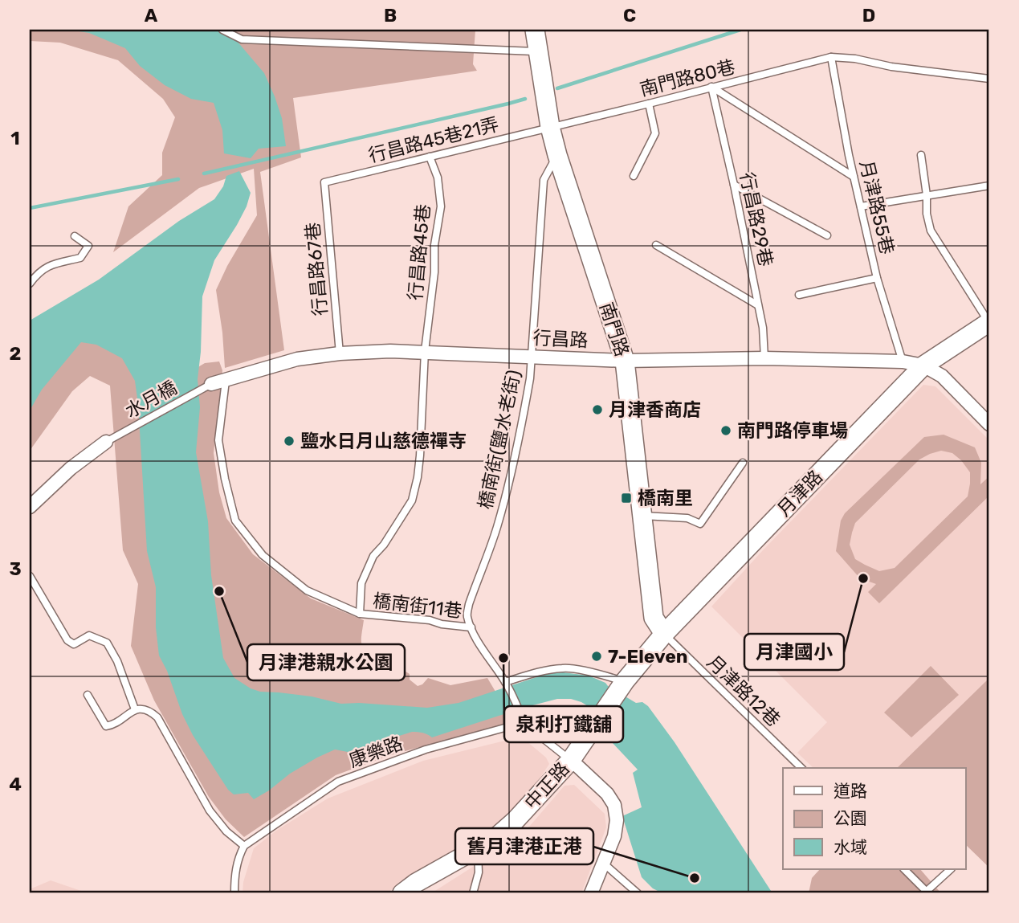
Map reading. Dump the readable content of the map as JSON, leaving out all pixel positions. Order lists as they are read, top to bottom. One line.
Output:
{"streets":{"street":["南門路","行昌路","月津路","中正路"],"lane":["南門路80巷","行昌路45巷21弄","月津路55巷","行昌路29巷","行昌路45巷","行昌路67巷","水月橋","橋南街(鹽水老街)","橋南街11巷","月津路12巷","康樂路"]},"crossings":[["南門路80巷","行昌路45巷21弄"],["南門路80巷","月津路55巷"],["南門路80巷","行昌路29巷"],["南門路80巷","南門路"],["行昌路45巷21弄","行昌路45巷"],["行昌路45巷21弄","行昌路67巷"],["行昌路45巷21弄","南門路"],["月津路55巷","行昌路"],["行昌路29巷","行昌路"],["行昌路45巷","行昌路"],["行昌路45巷","橋南街11巷"],["行昌路67巷","行昌路"],["南門路","行昌路"],["南門路","橋南街(鹽水老街)"],["南門路","月津路"],["南門路","月津路12巷"],["行昌路","水月橋"],["行昌路","橋南街(鹽水老街)"],["行昌路","月津路"],["行昌路","橋南街11巷"],["橋南街(鹽水老街)","橋南街11巷"],["橋南街(鹽水老街)","康樂路"],["月津路","月津路12巷"],["月津路","中正路"]],"places":{"other":["月津香商店","南門路停車場","鹽水日月山慈德禪寺","月津國小","月津港親水公園","7-Eleven","泉利打鐵舖","舊月津港正港"],"transit":["橋南里"]},"legend":["道路","公園","水域"],"grid":{"columns":["A","B","C","D"],"rows":["1","2","3","4"]}}
